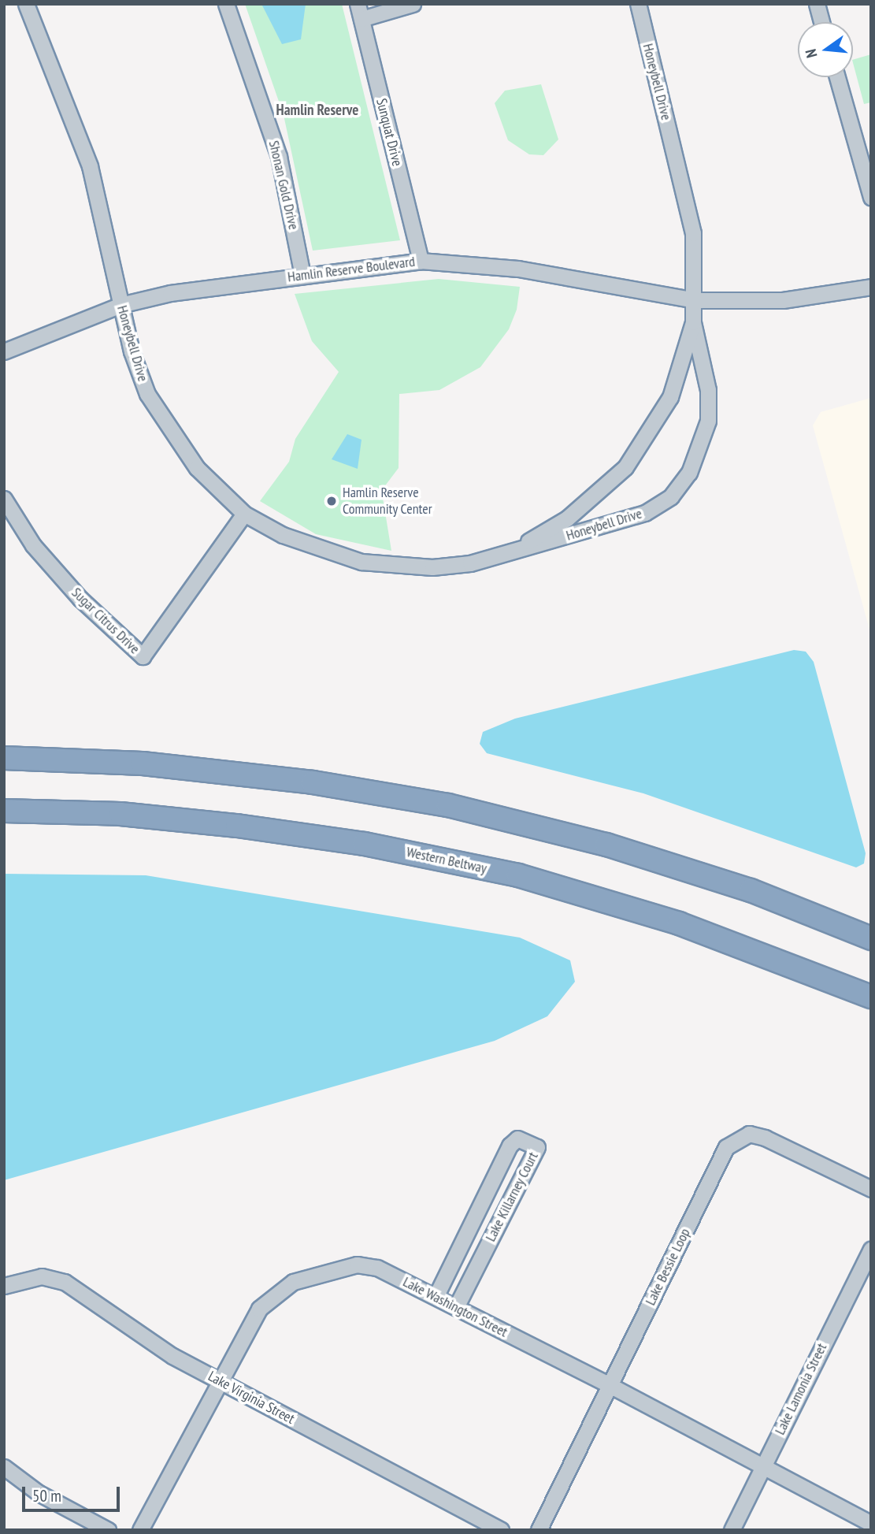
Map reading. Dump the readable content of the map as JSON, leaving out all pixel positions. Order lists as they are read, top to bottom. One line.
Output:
{"streets":{"highway":["Western Beltway"],"street":["Honeybell Drive","Sunquat Drive","Shonan Gold Drive","Hamlin Reserve Boulevard","Sugar Citrus Drive","Lake Killarney Court","Lake Bessie Loop","Lake Washington Street","Lake Lamonia Street","Lake Virginia Street"]},"crossings":[["Honeybell Drive","Hamlin Reserve Boulevard"],["Honeybell Drive","Sugar Citrus Drive"],["Sunquat Drive","Hamlin Reserve Boulevard"],["Shonan Gold Drive","Hamlin Reserve Boulevard"],["Lake Killarney Court","Lake Washington Street"],["Lake Bessie Loop","Lake Washington Street"],["Lake Washington Street","Lake Lamonia Street"],["Lake Washington Street","Lake Virginia Street"]],"districts":["Hamlin Reserve"],"places":["Hamlin Reserve Community Center"],"scale_bar":"50 m","north":"left"}
